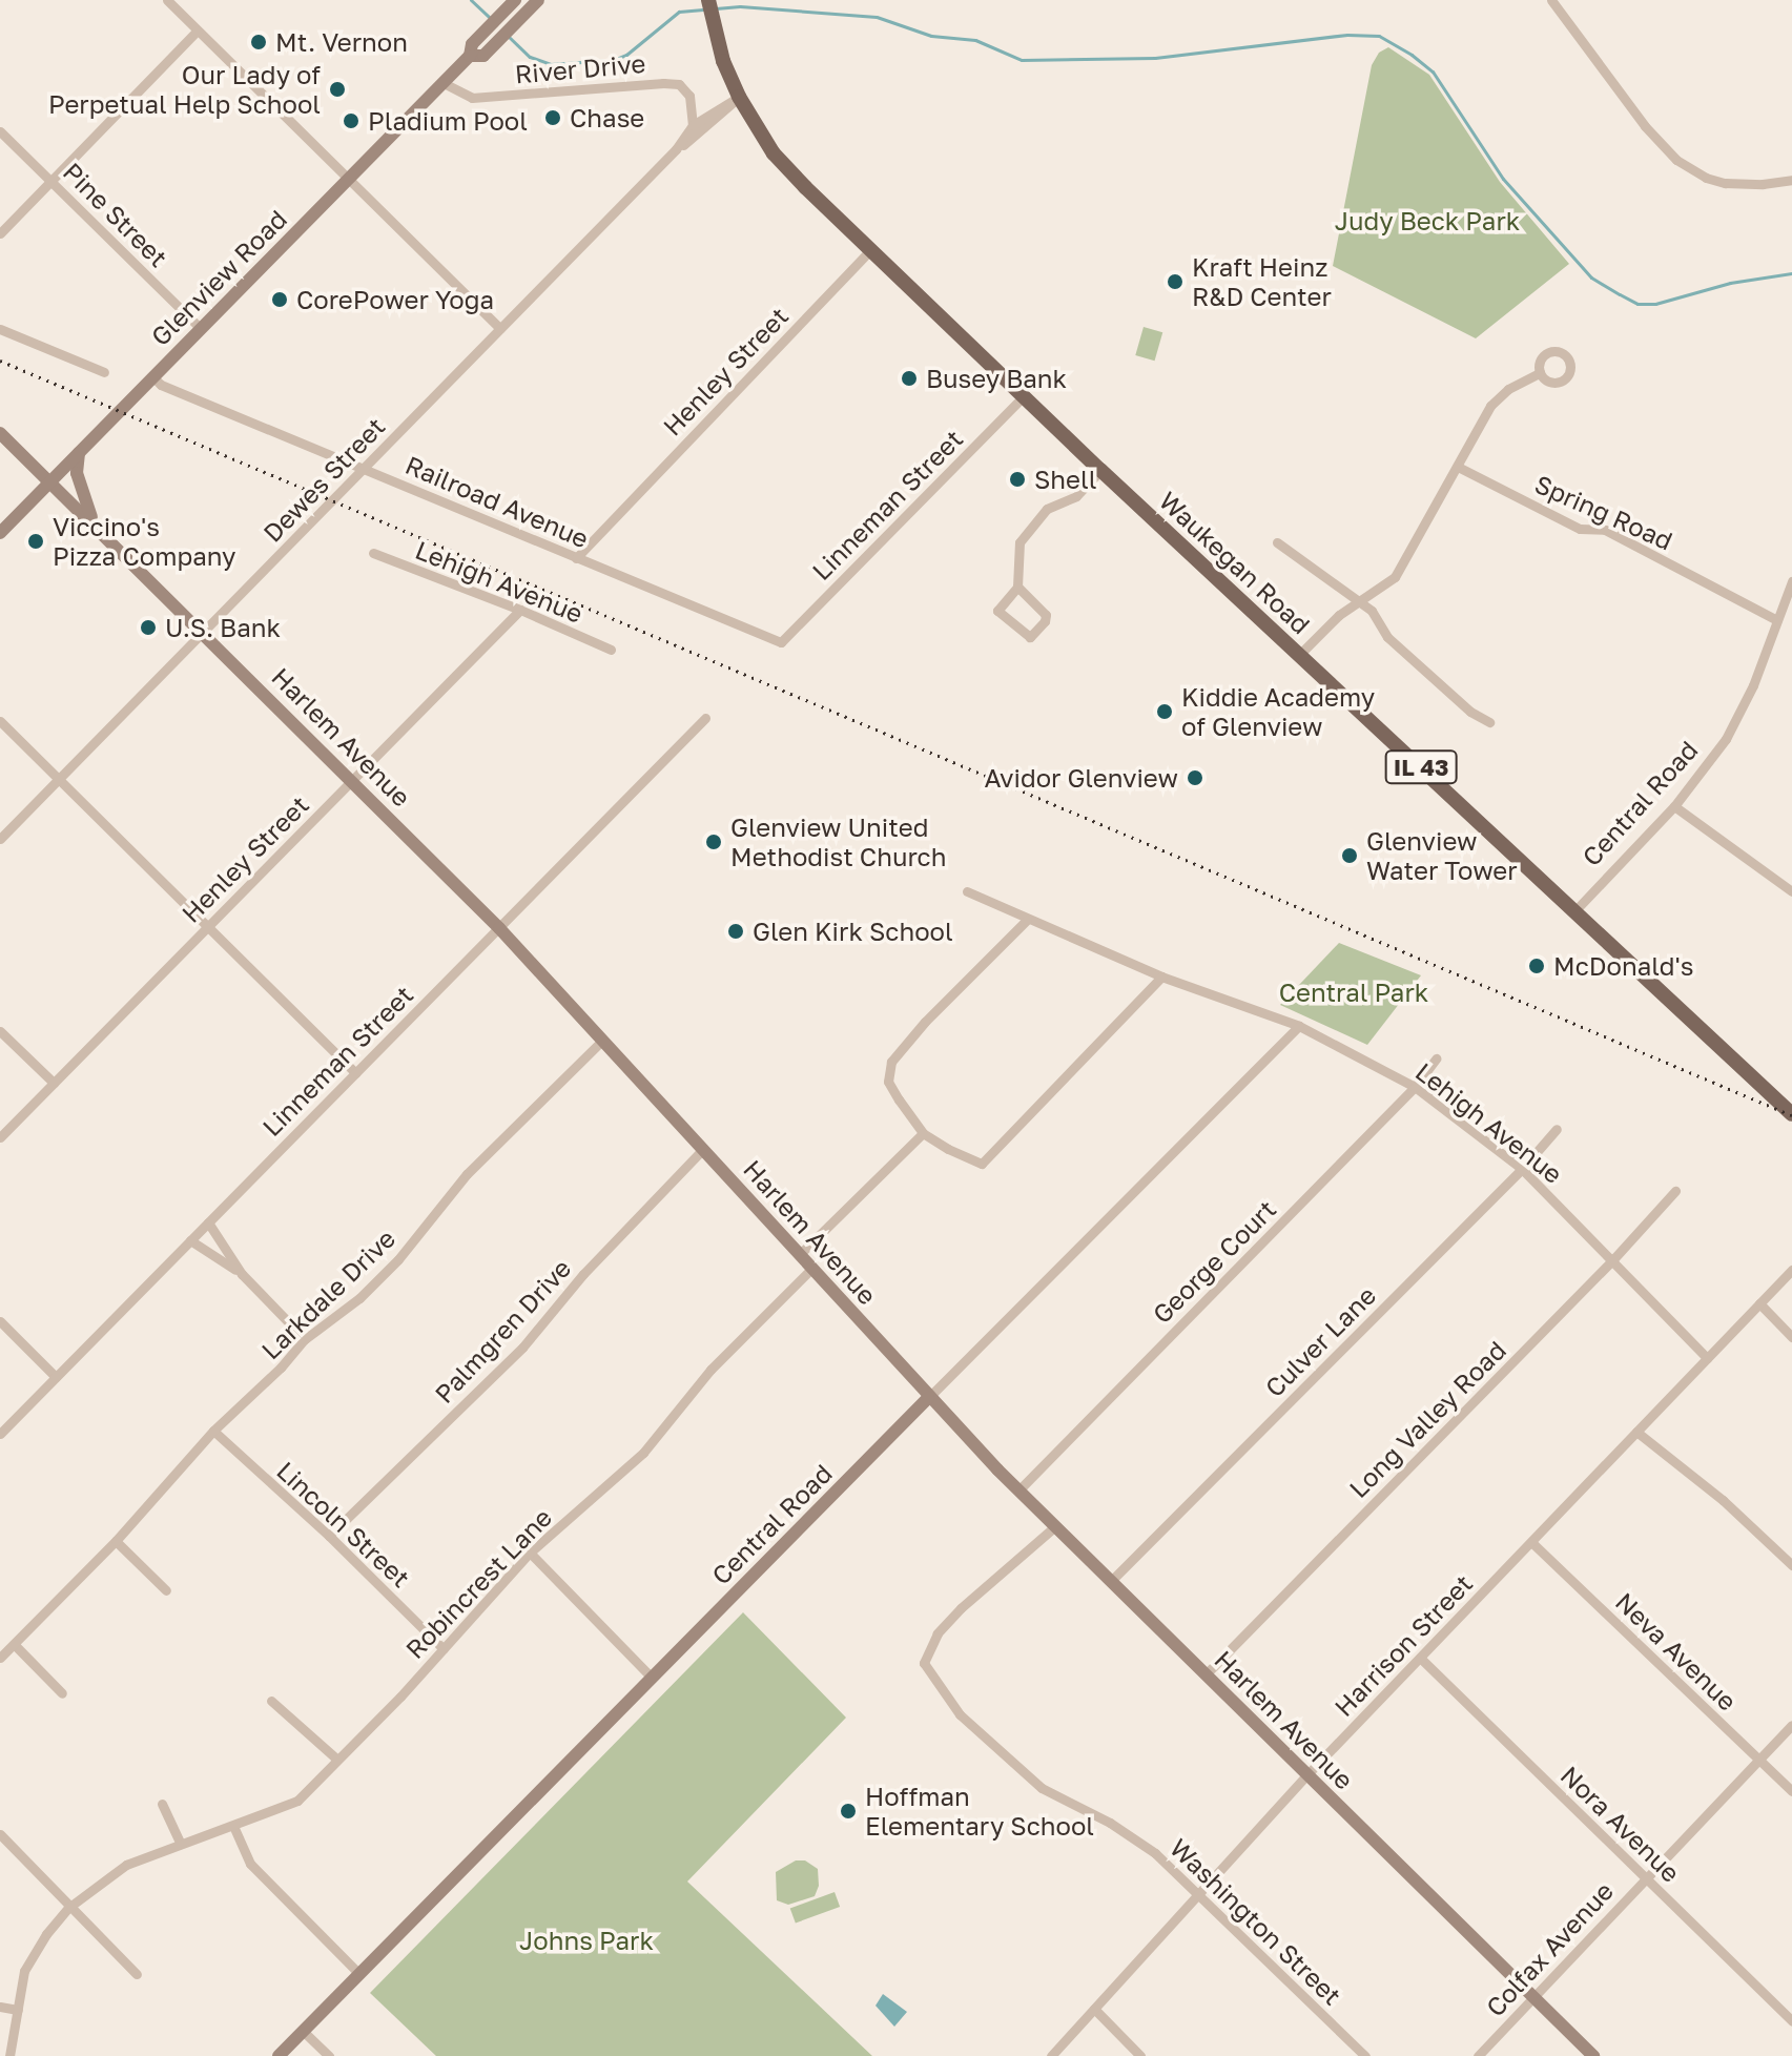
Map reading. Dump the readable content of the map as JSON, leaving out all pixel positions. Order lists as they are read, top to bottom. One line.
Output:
{"streets":{"main road":["Glenview Road","Waukegan Road","Harlem Avenue","IL 43","Central Road"],"street":["River Drive","Pine Street","Henley Street","Dewes Street","Railroad Avenue","Linneman Street","Spring Road","Lehigh Avenue","George Court","Larkdale Drive","Palmgren Drive","Culver Lane","Long Valley Road","Lincoln Street","Robincrest Lane","Harrison Street","Neva Avenue","Nora Avenue","Washington Street","Colfax Avenue"]},"crossings":[["River Drive","Glenview Road"],["River Drive","Dewes Street"],["Pine Street","Glenview Road"],["Glenview Road","Railroad Avenue"],["Glenview Road","Harlem Avenue"],["Henley Street","Railroad Avenue"],["Henley Street","Waukegan Road"],["Henley Street","Lehigh Avenue"],["Henley Street","Harlem Avenue"],["Dewes Street","Railroad Avenue"],["Dewes Street","Waukegan Road"],["Dewes Street","Harlem Avenue"],["Railroad Avenue","Linneman Street"],["Linneman Street","Waukegan Road"],["Linneman Street","Harlem Avenue"],["Spring Road","Central Road"],["Waukegan Road","Central Road"],["Lehigh Avenue","Central Road"],["Lehigh Avenue","George Court"],["Lehigh Avenue","Culver Lane"],["Lehigh Avenue","Long Valley Road"],["Lehigh Avenue","Harrison Street"],["Harlem Avenue","Central Road"],["Harlem Avenue","George Court"],["Harlem Avenue","Larkdale Drive"],["Harlem Avenue","Palmgren Drive"],["Harlem Avenue","Culver Lane"],["Harlem Avenue","Long Valley Road"],["Harlem Avenue","Robincrest Lane"],["Harlem Avenue","Harrison Street"],["Harlem Avenue","Washington Street"],["Harlem Avenue","Colfax Avenue"],["Larkdale Drive","Lincoln Street"],["Palmgren Drive","Lincoln Street"],["Lincoln Street","Robincrest Lane"],["Harrison Street","Neva Avenue"],["Harrison Street","Nora Avenue"],["Harrison Street","Washington Street"],["Neva Avenue","Colfax Avenue"],["Nora Avenue","Colfax Avenue"]],"parks":["Judy Beck Park","Central Park","Johns Park"],"places":["Mt. Vernon","Our Lady of Perpetual Help School","Chase","Pladium Pool","Kraft Heinz R&D Center","CorePower Yoga","Busey Bank","Shell","Viccino's Pizza Company","U.S. Bank","Kiddie Academy of Glenview","Avidor Glenview","Glenview United Methodist Church","Glenview Water Tower","Glen Kirk School","McDonald's","Hoffman Elementary School"]}
